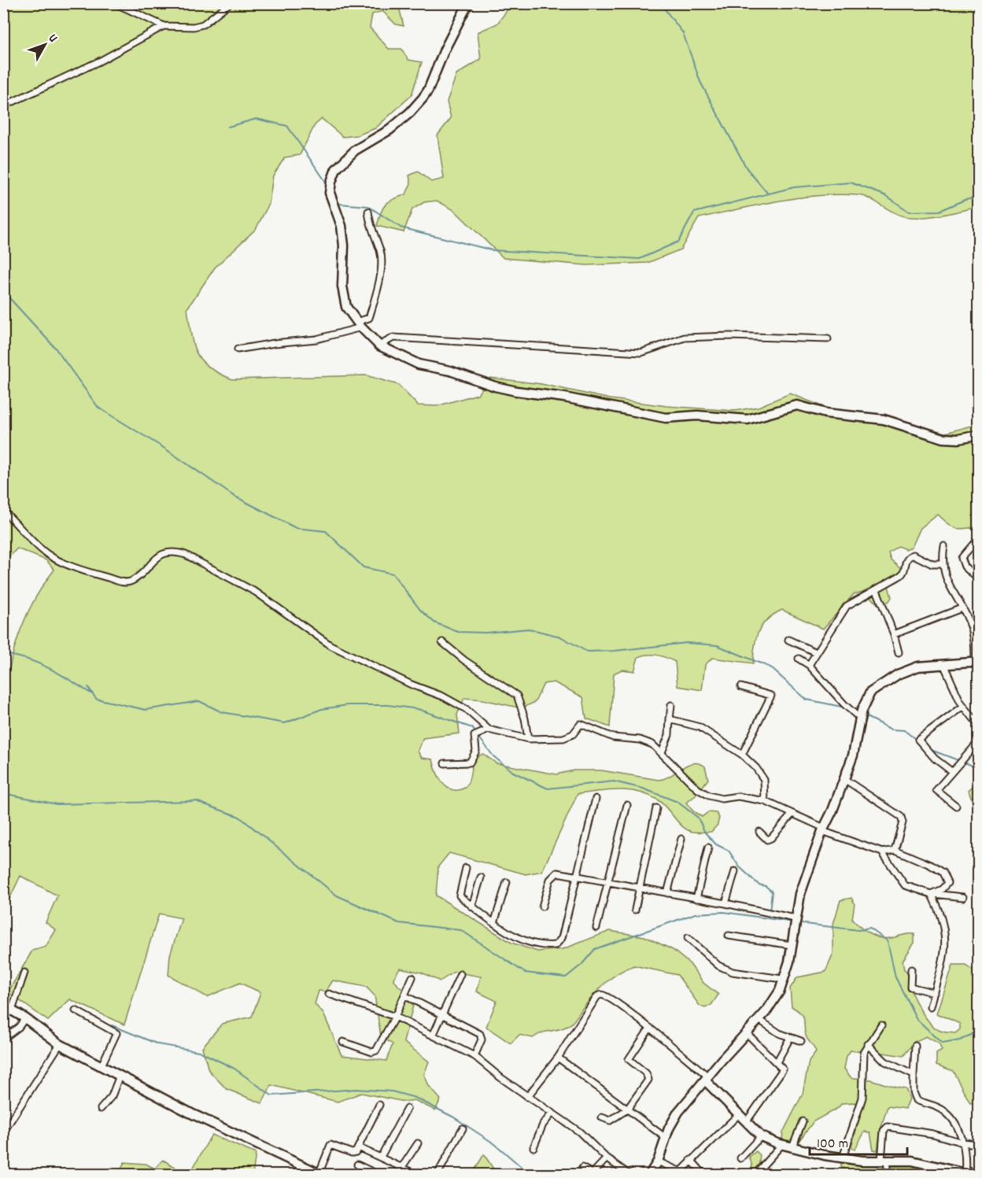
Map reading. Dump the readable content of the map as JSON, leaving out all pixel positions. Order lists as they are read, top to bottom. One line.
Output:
{"scale_bar":"100 m","north":"top right"}
